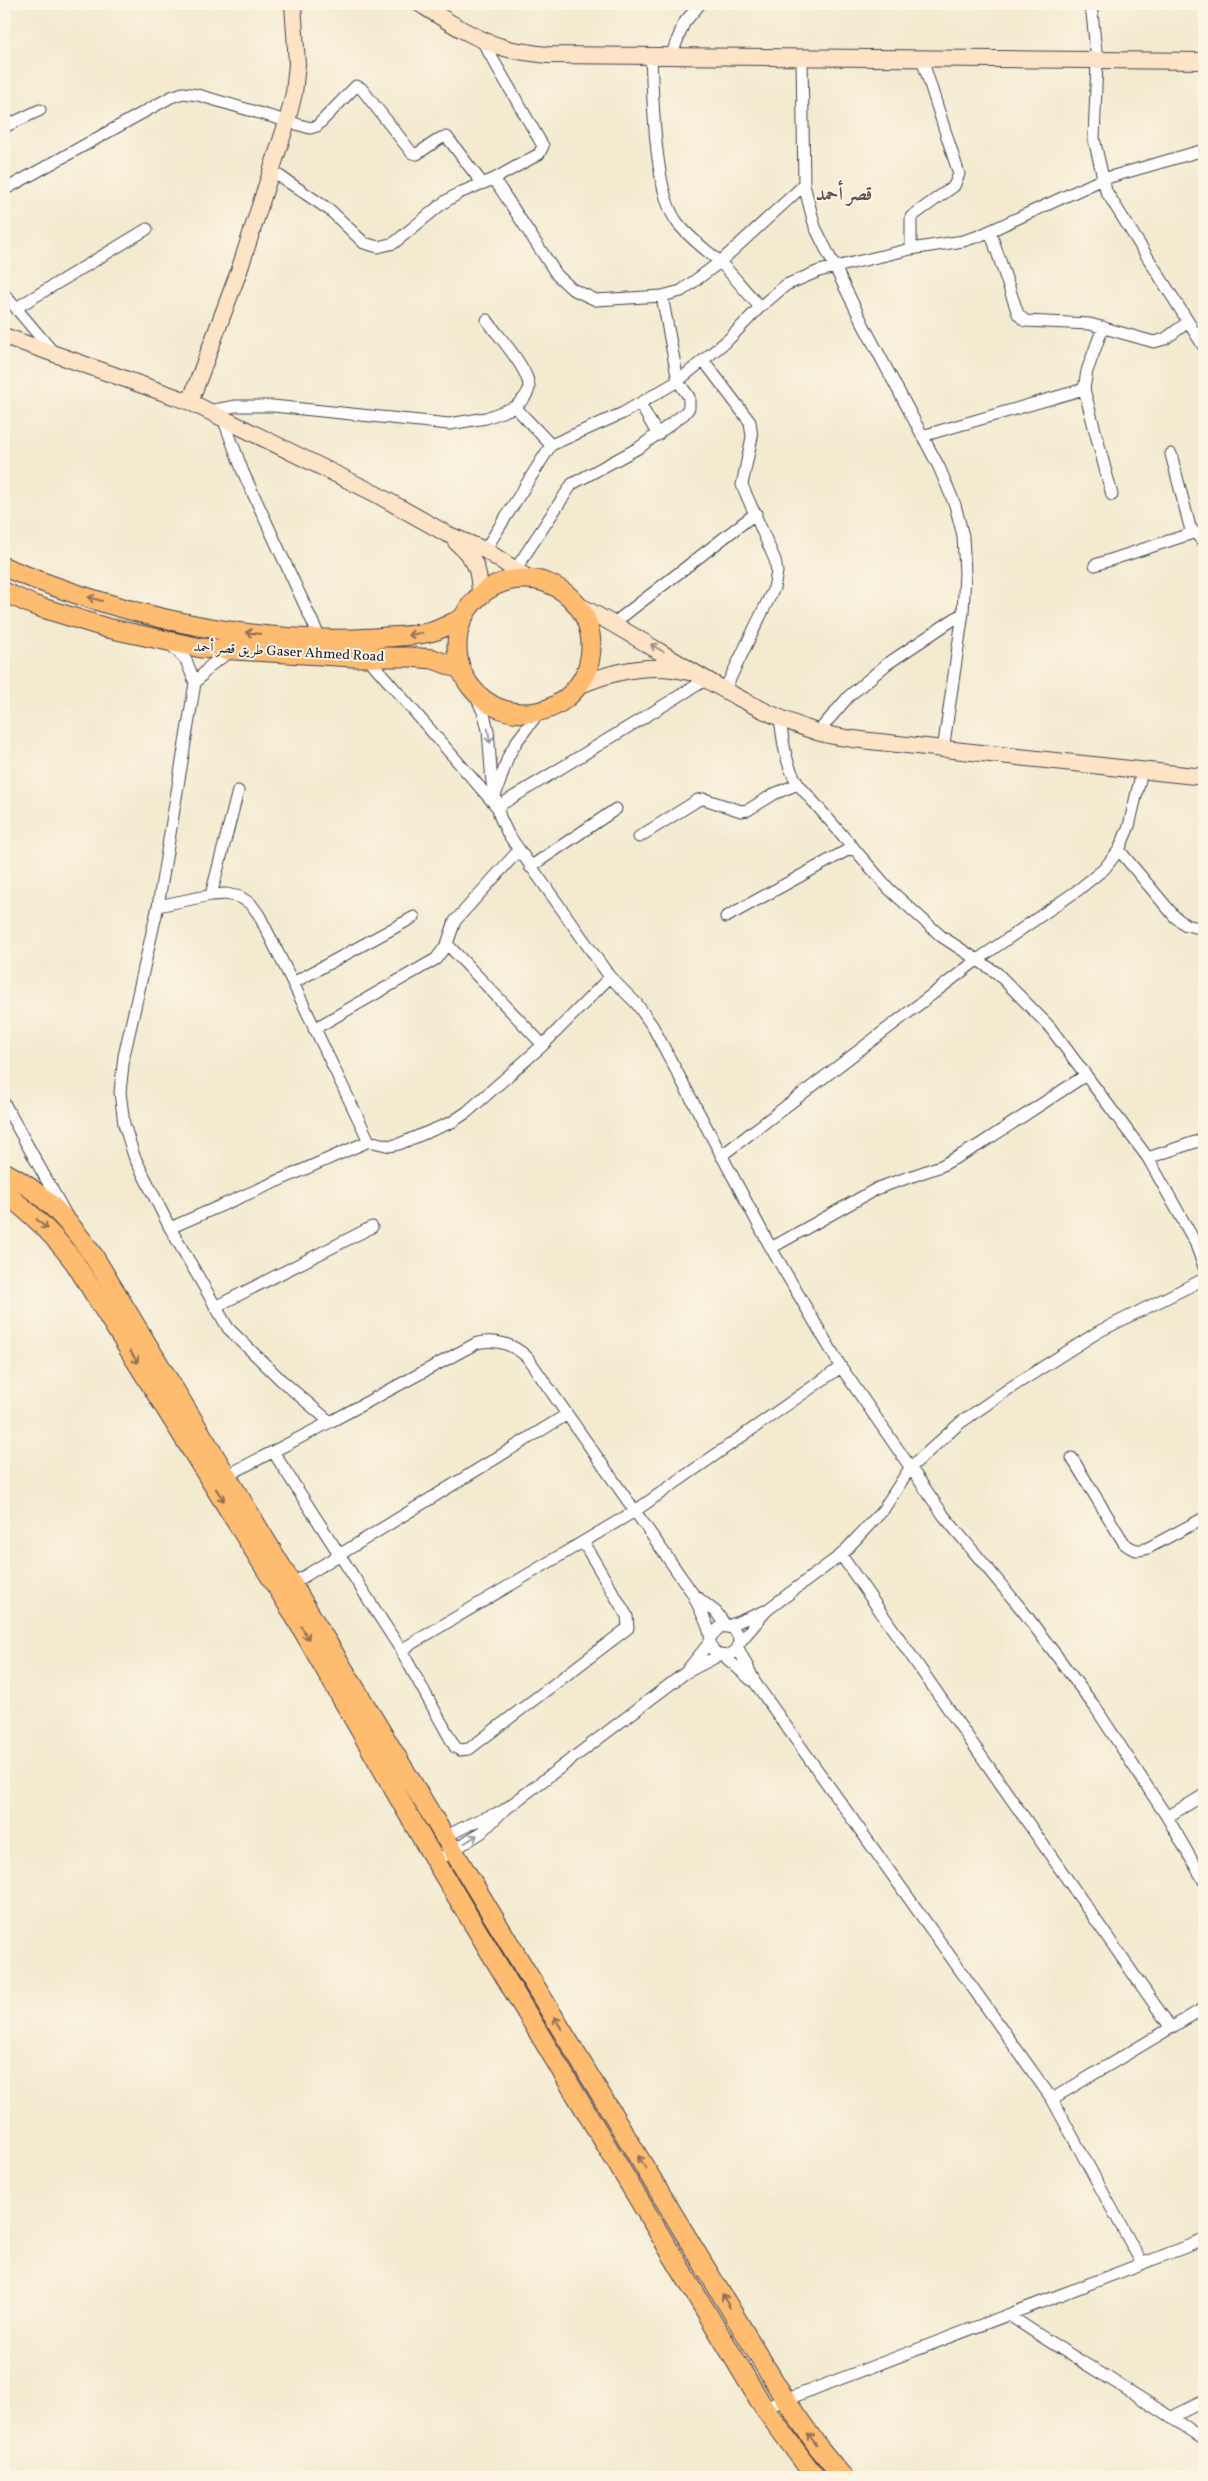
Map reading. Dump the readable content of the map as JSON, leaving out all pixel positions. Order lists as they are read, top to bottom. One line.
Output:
{"streets":{"main road":["طريق قصر أحمد Gaser Ahmed Road"]},"districts":["قصر أحمد"]}
